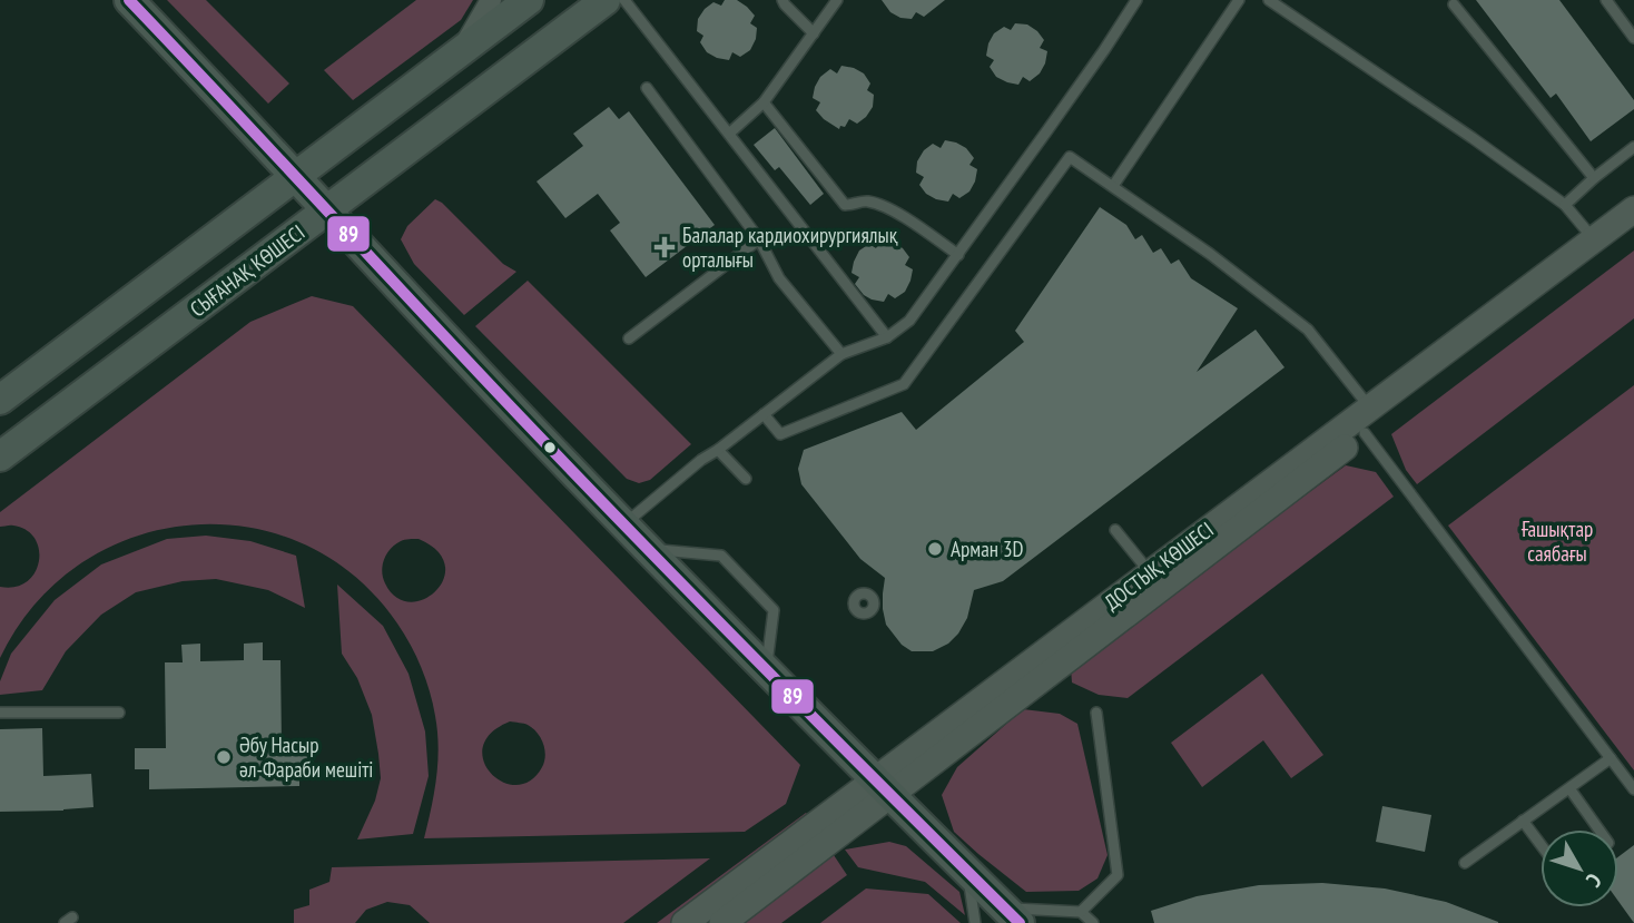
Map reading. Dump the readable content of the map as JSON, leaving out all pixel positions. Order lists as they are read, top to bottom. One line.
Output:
{"streets":{"main road":["СЫҒАНАҚ КӨШЕСІ"],"street":["ДОСТЫҚ КӨШЕСІ"]},"parks":["Ғашықтар саябағы"],"places":{"health":["Балалар кардиохирургиялық орталығы"],"other":["Арман 3D","Әбу Насыр әл-Фараби мешіті"]},"lines":["transit line 89"],"north":"bottom right"}
